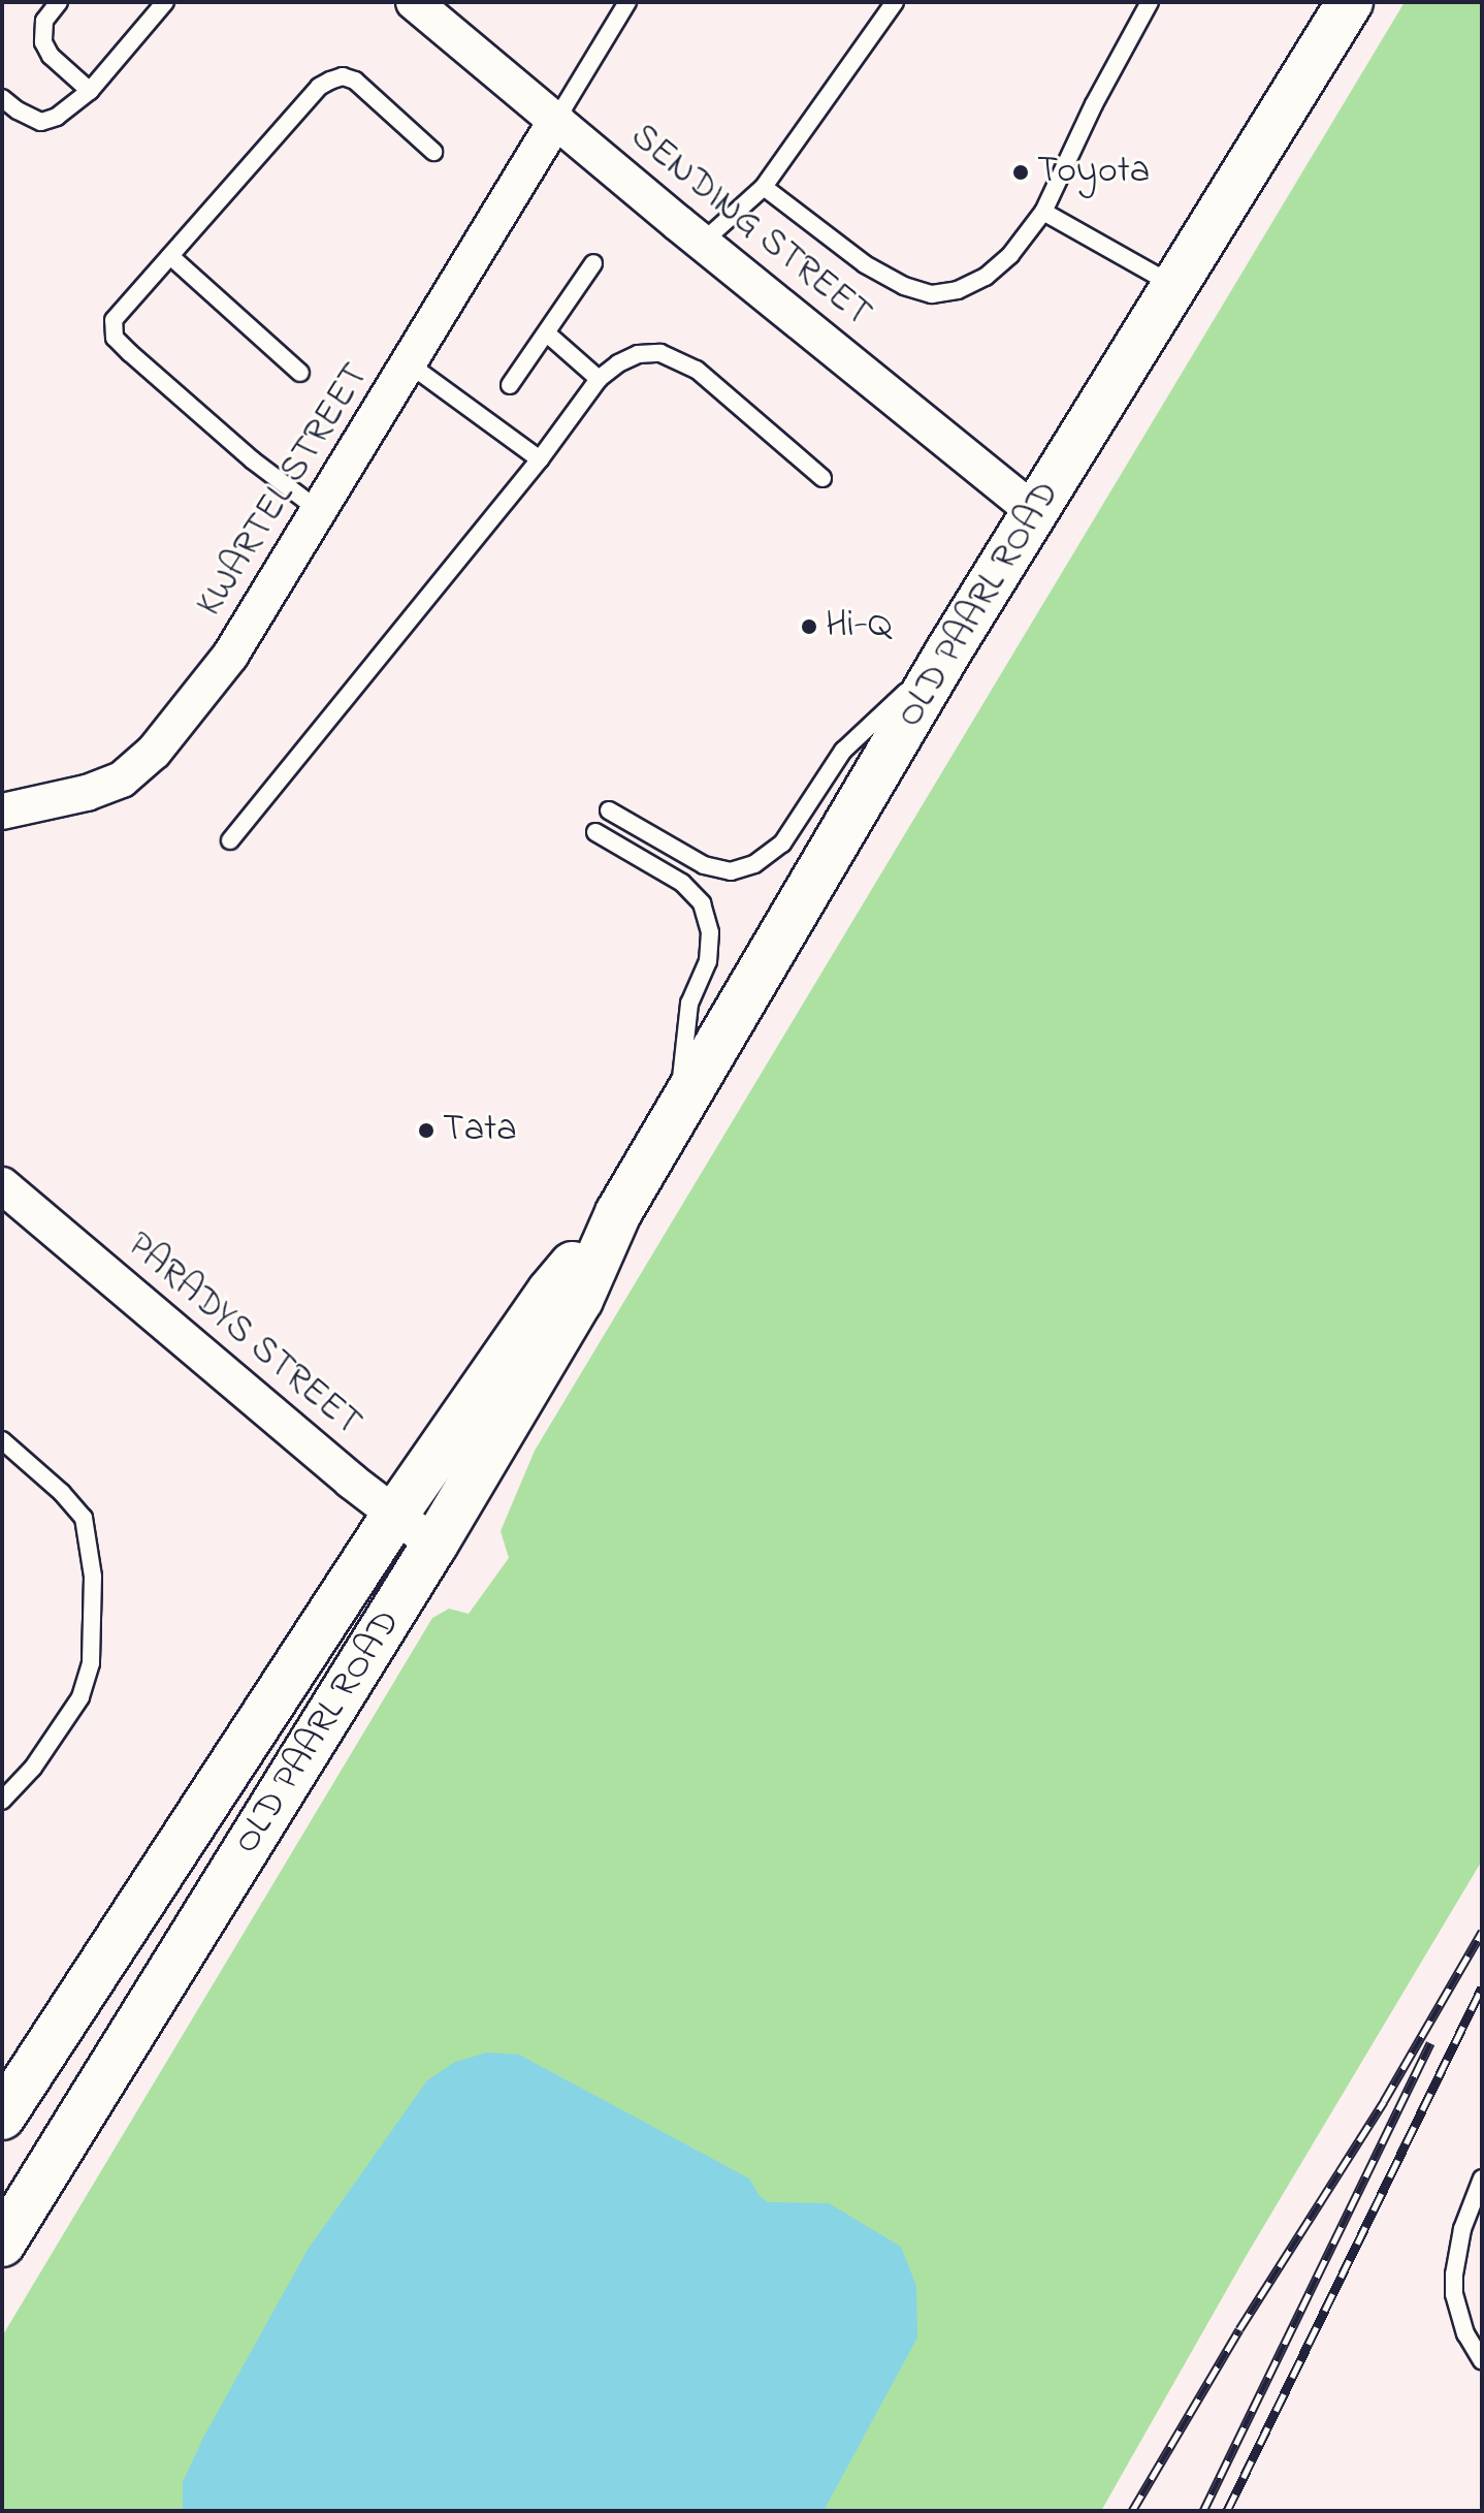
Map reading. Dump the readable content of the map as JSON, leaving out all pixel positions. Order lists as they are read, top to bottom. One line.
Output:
{"streets":{"main road":["OLD PAARL ROAD"],"street":["SENDING STREET","KWARTEL STREET","PARADYS STREET"]},"crossings":[["SENDING STREET","KWARTEL STREET"],["SENDING STREET","OLD PAARL ROAD"],["OLD PAARL ROAD","PARADYS STREET"]],"places":["Toyota","Hi-Q","Tata"]}
